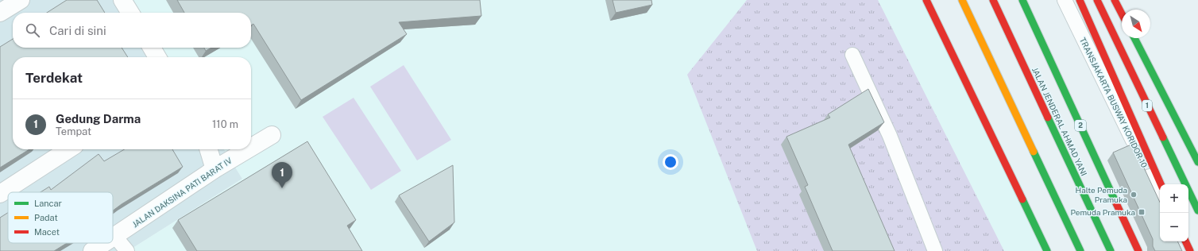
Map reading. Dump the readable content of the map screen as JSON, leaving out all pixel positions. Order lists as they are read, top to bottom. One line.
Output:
{"streets":{"highway":["1","JALAN JENDERAL AHMAD YANI","2"],"street":["JALAN DAKSINA PATI BARAT IV"],"lane":["TRANSJAKARTA BUSWAY KORIDOR 10"]},"places":{"other":["Halte Pemuda Pramuka"],"transit":["Pemuda Pramuka"]},"legend":["Lancar","Padat","Macet"],"north":"bottom right","page":{"search":"Cari di sini","heading":"Terdekat","list":[{"mark":"1","name":"Gedung Darma","note":"Tempat","value":"110 m"}],"pins":"1","map_buttons":["+","−"]}}
